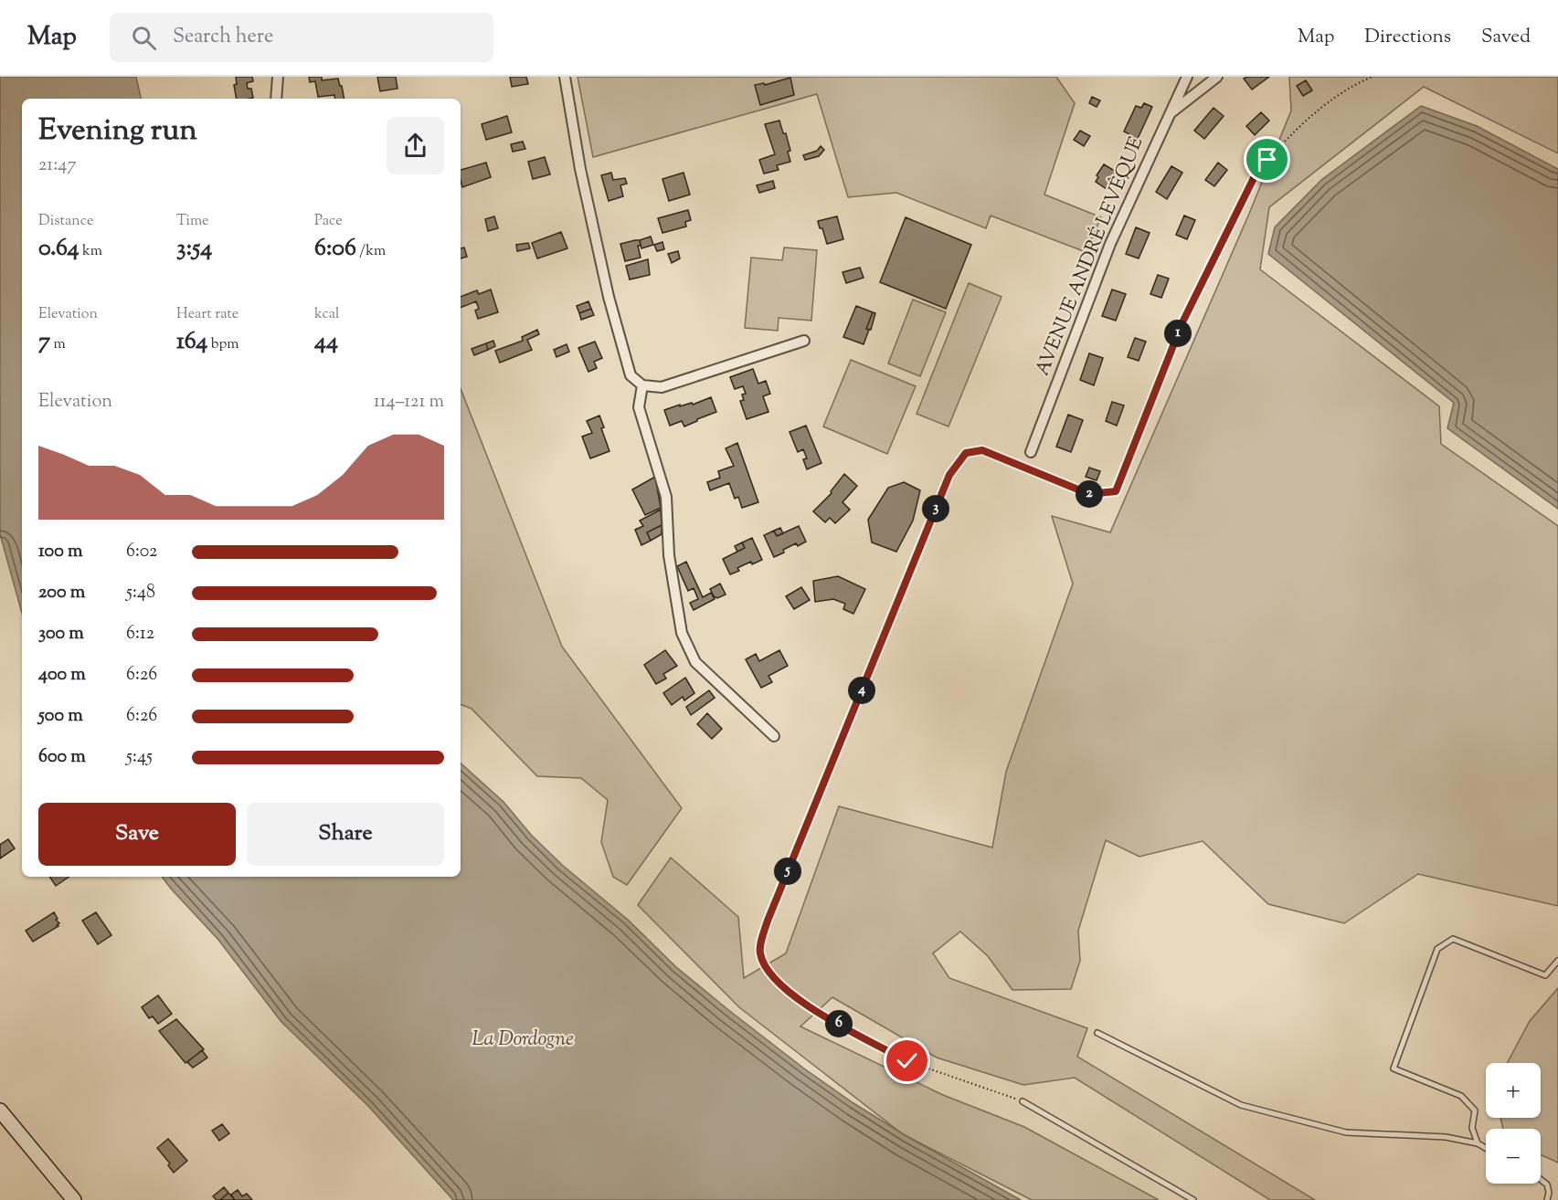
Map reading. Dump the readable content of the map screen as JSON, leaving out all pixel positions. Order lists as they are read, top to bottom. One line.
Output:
{"streets":{"street":["AVENUE ANDRÉ LEVÊQUE"]},"water":["La Dordogne"],"page":{"header":"Map","search":"Search here","nav":["Map","Directions","Saved"],"heading":["Evening run","21:47"],"stats":[["Distance","0.64 km"],["Time","3:54"],["Pace","6:06 /km"],["Elevation","7 m"],["Heart rate","164 bpm"],["kcal","44"]],"pins":["1","2","3","4","5","6"],"chart":["Elevation","114–121 m"],"list":[{"name":"100 m","note":"6:02"},{"name":"200 m","note":"5:48"},{"name":"300 m","note":"6:12"},{"name":"400 m","note":"6:26"},{"name":"500 m","note":"6:26"},{"name":"600 m","note":"5:45"}],"buttons":["Save","Share"],"map_buttons":["+","−"]}}
